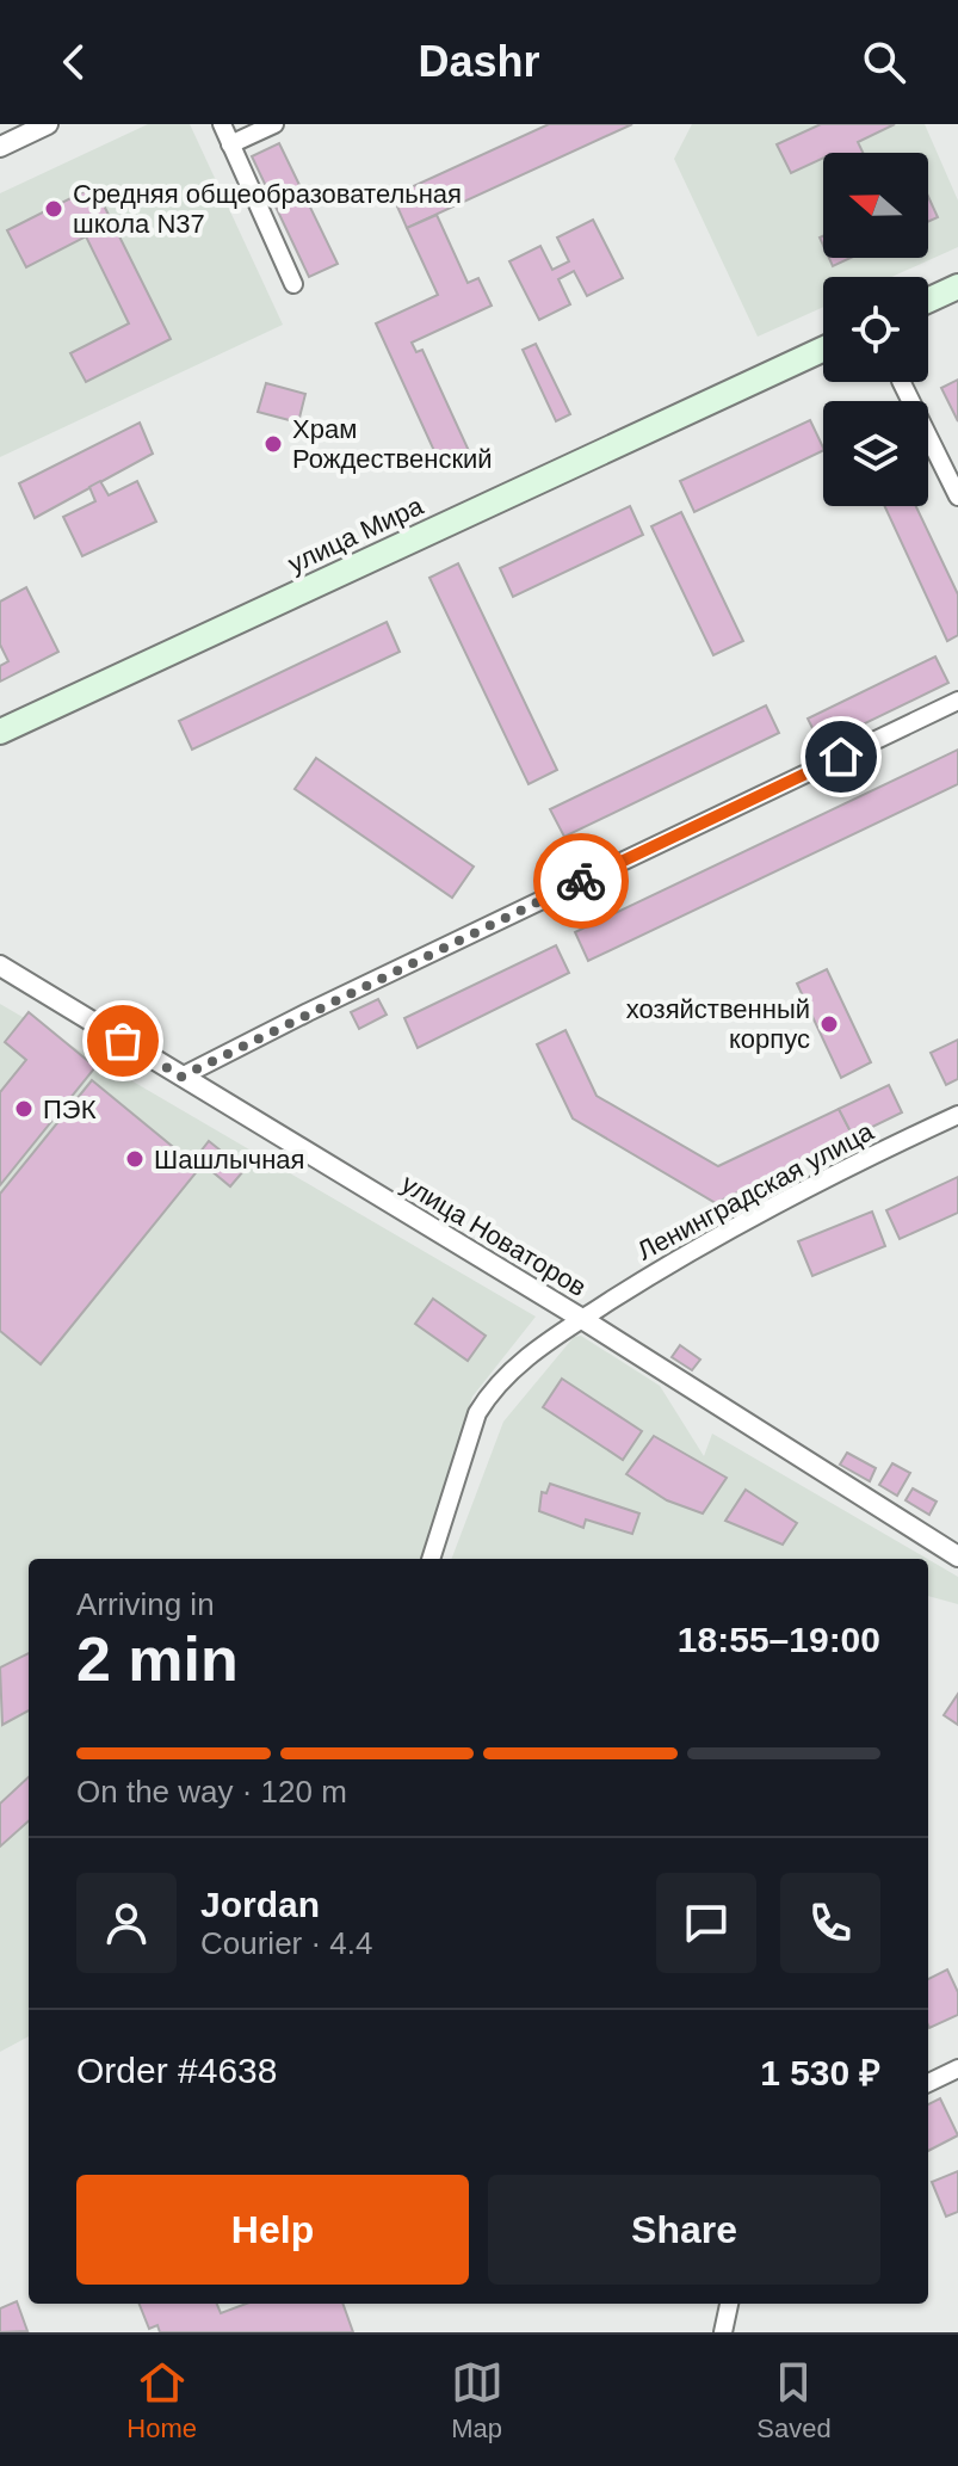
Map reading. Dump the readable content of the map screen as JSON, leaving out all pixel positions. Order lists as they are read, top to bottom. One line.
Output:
{"streets":{"main road":["улица Мира"],"street":["Ленинградская улица","улица Новаторов"]},"crossings":[["Ленинградская улица","улица Новаторов"]],"places":["Средняя общеобразовательная школа N37","Храм Рождественский","хозяйственный корпус","ПЭК","Шашлычная"],"north":"left","page":{"header":"Dashr","heading":["2 min","Arriving in","18:55–19:00"],"panel":["Jordan","Courier · 4.4","Order #4638","1 530 ₽"],"bar":"On the way · 120 m","buttons":["Help","Share"],"tabs":["Home","Map","Saved"]}}
